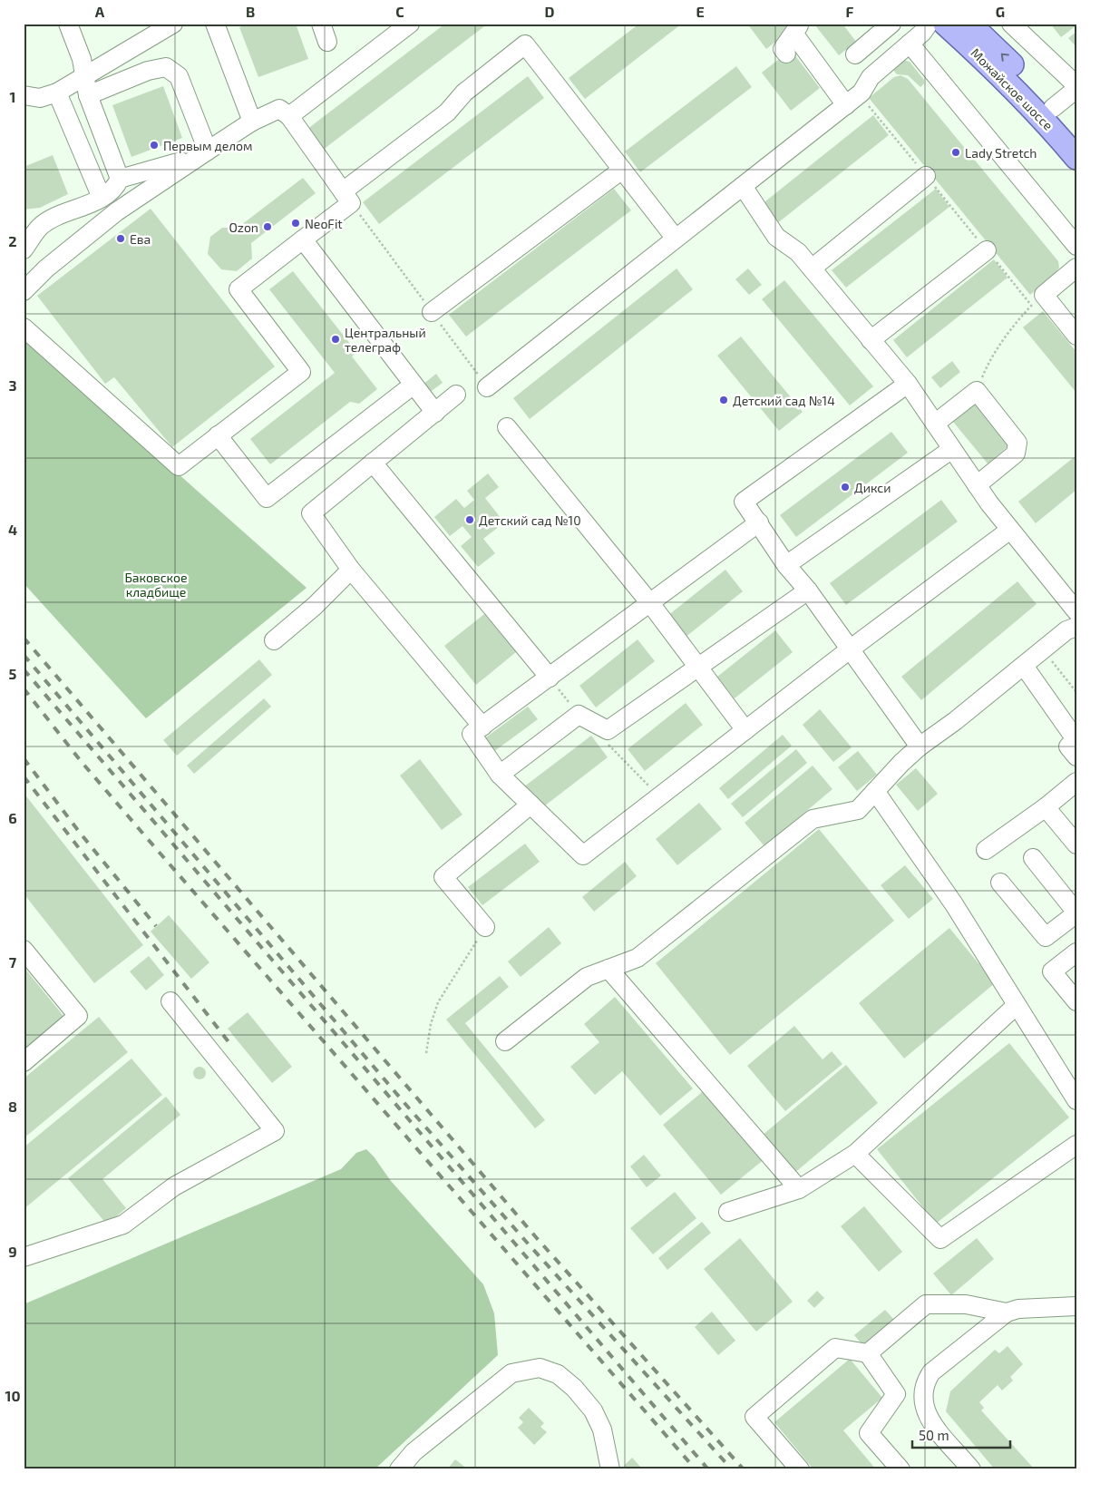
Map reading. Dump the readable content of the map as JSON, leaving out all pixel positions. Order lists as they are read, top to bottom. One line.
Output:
{"streets":{"main road":["Можайское шоссе"]},"parks":["Баковское кладбище"],"places":["Первым делом","Lady Stretch","NeoFit","Ozon","Ева","Центральный телеграф","Детский сад №14","Дикси","Детский сад №10"],"scale_bar":"50 m","grid":{"columns":["A","B","C","D","E","F","G"],"rows":["1","2","3","4","5","6","7","8","9","10"]}}
